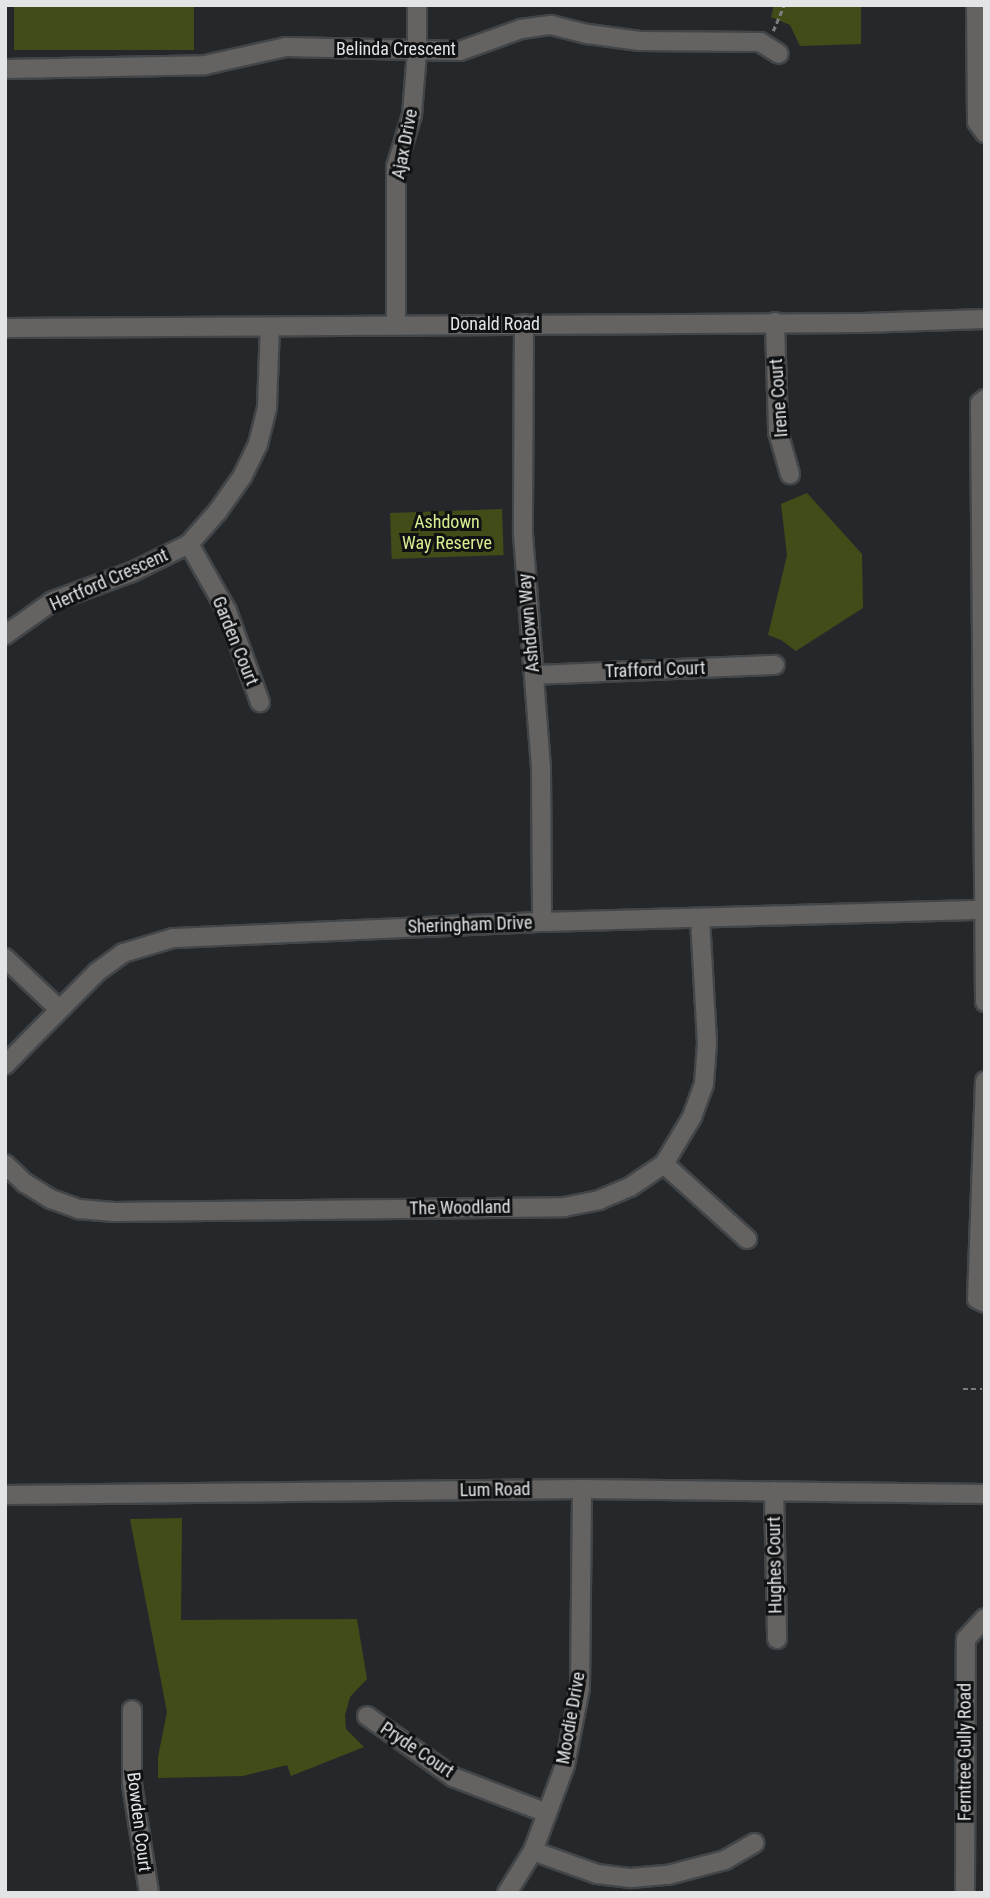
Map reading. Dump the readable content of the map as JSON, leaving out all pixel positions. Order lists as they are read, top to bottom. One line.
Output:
{"streets":{"street":["Belinda Crescent","Ajax Drive","Donald Road","Irene Court","Hertford Crescent","Ashdown Way","Garden Court","Trafford Court","Sheringham Drive","The Woodland","Lum Road","Hughes Court","Moodie Drive","Pryde Court","Ferntree Gully Road","Bowden Court"]},"crossings":[["Belinda Crescent","Ajax Drive"],["Ajax Drive","Donald Road"],["Donald Road","Irene Court"],["Donald Road","Hertford Crescent"],["Donald Road","Ashdown Way"],["Hertford Crescent","Garden Court"],["Ashdown Way","Trafford Court"],["Ashdown Way","Sheringham Drive"],["Sheringham Drive","The Woodland"],["Lum Road","Hughes Court"],["Lum Road","Moodie Drive"],["Moodie Drive","Pryde Court"]],"parks":["Ashdown Way Reserve"]}
